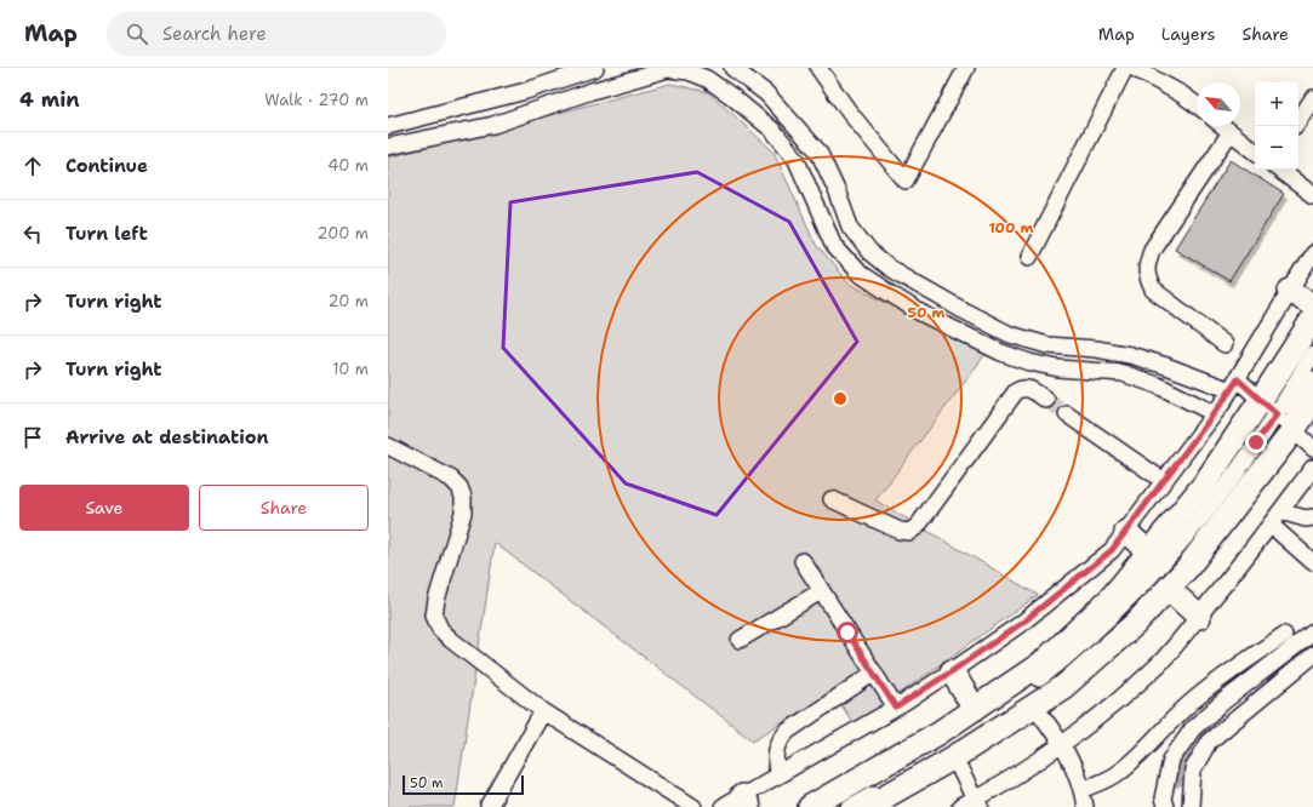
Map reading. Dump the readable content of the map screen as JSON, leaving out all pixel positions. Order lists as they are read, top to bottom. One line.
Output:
{"scale_bar":"50 m","north":"top left","page":{"header":"Map","search":"Search here","nav":["Map","Layers","Share"],"heading":["4 min","Walk · 270 m"],"map_buttons":["+","−"],"list":[["Continue","40 m"],["Turn left","200 m"],["Turn right","20 m"],["Turn right","10 m"],"Arrive at destination"],"buttons":["Save","Share"],"scale":"50 m"},"rings":["100 m","50 m"]}
